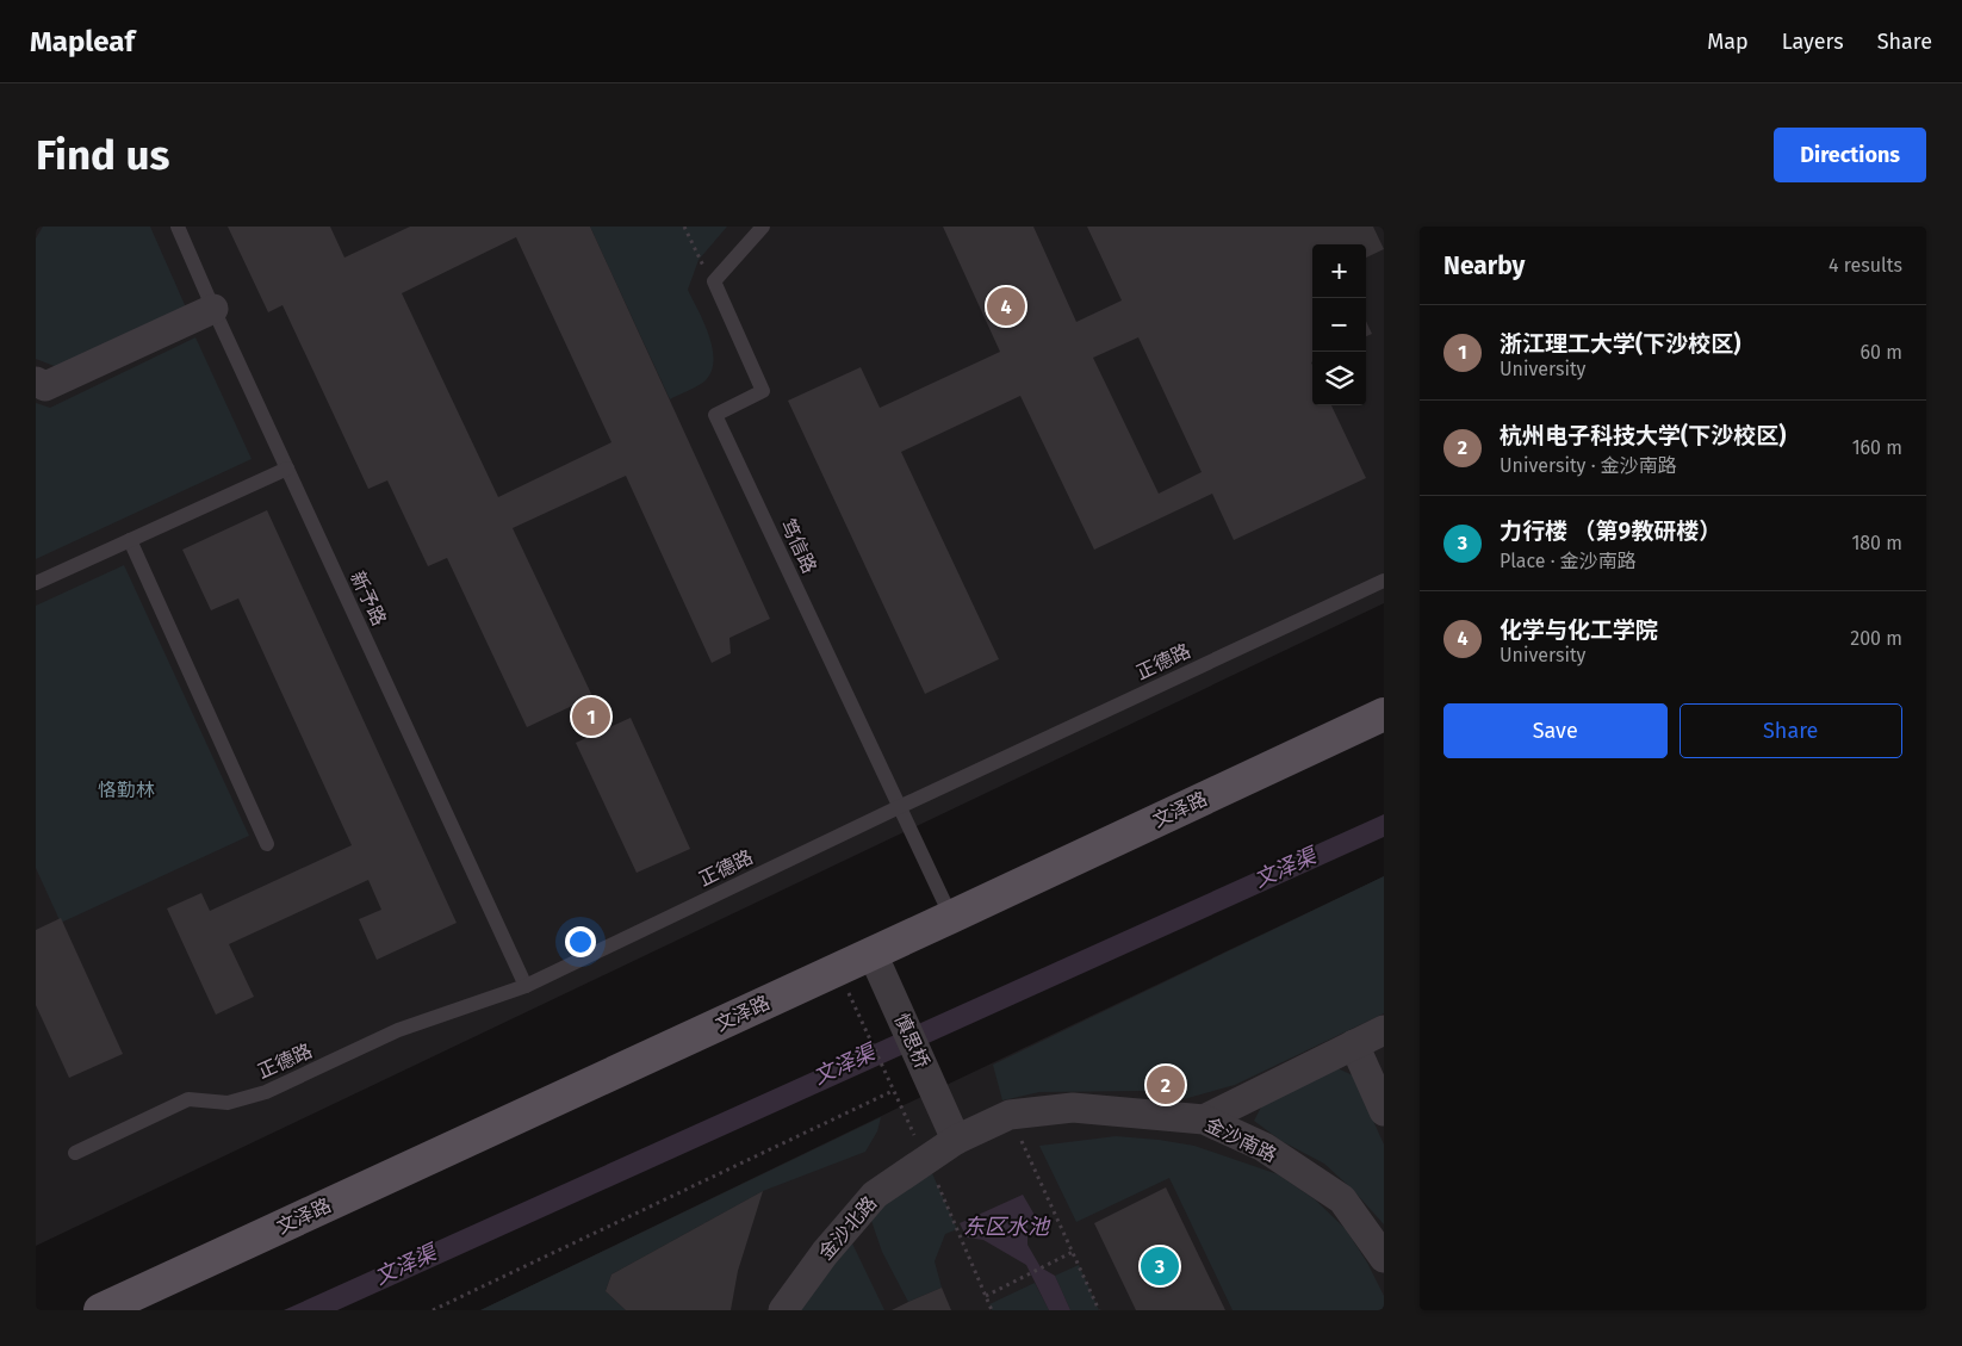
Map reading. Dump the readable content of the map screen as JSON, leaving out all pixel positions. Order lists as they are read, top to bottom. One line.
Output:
{"streets":{"main road":["文泽路"],"street":["慎思桥","金沙南路","金沙北路"],"lane":["笃信路","新予路","正德路"]},"crossings":[["笃信路","正德路"],["笃信路","文泽路"],["新予路","正德路"],["文泽路","慎思桥"],["慎思桥","金沙南路"],["慎思桥","金沙北路"],["金沙南路","金沙北路"]],"water":["文泽渠","东区水池"],"parks":["恪勤林"],"page":{"header":"Mapleaf","nav":["Map","Layers","Share"],"buttons":["Directions",["Save","Share"]],"title":"Find us","heading":["Nearby","4 results"],"map_buttons":["+","−"],"pins":["4","1","2","3"],"list":[{"mark":"1","name":"浙江理工大学(下沙校区)","note":"University","value":"60 m"},{"mark":"2","name":"杭州电子科技大学(下沙校区)","note":"University · 金沙南路","value":"160 m"},{"mark":"3","name":"力行楼 （第9教研楼）","note":"Place · 金沙南路","value":"180 m"},{"mark":"4","name":"化学与化工学院","note":"University","value":"200 m"}]}}
